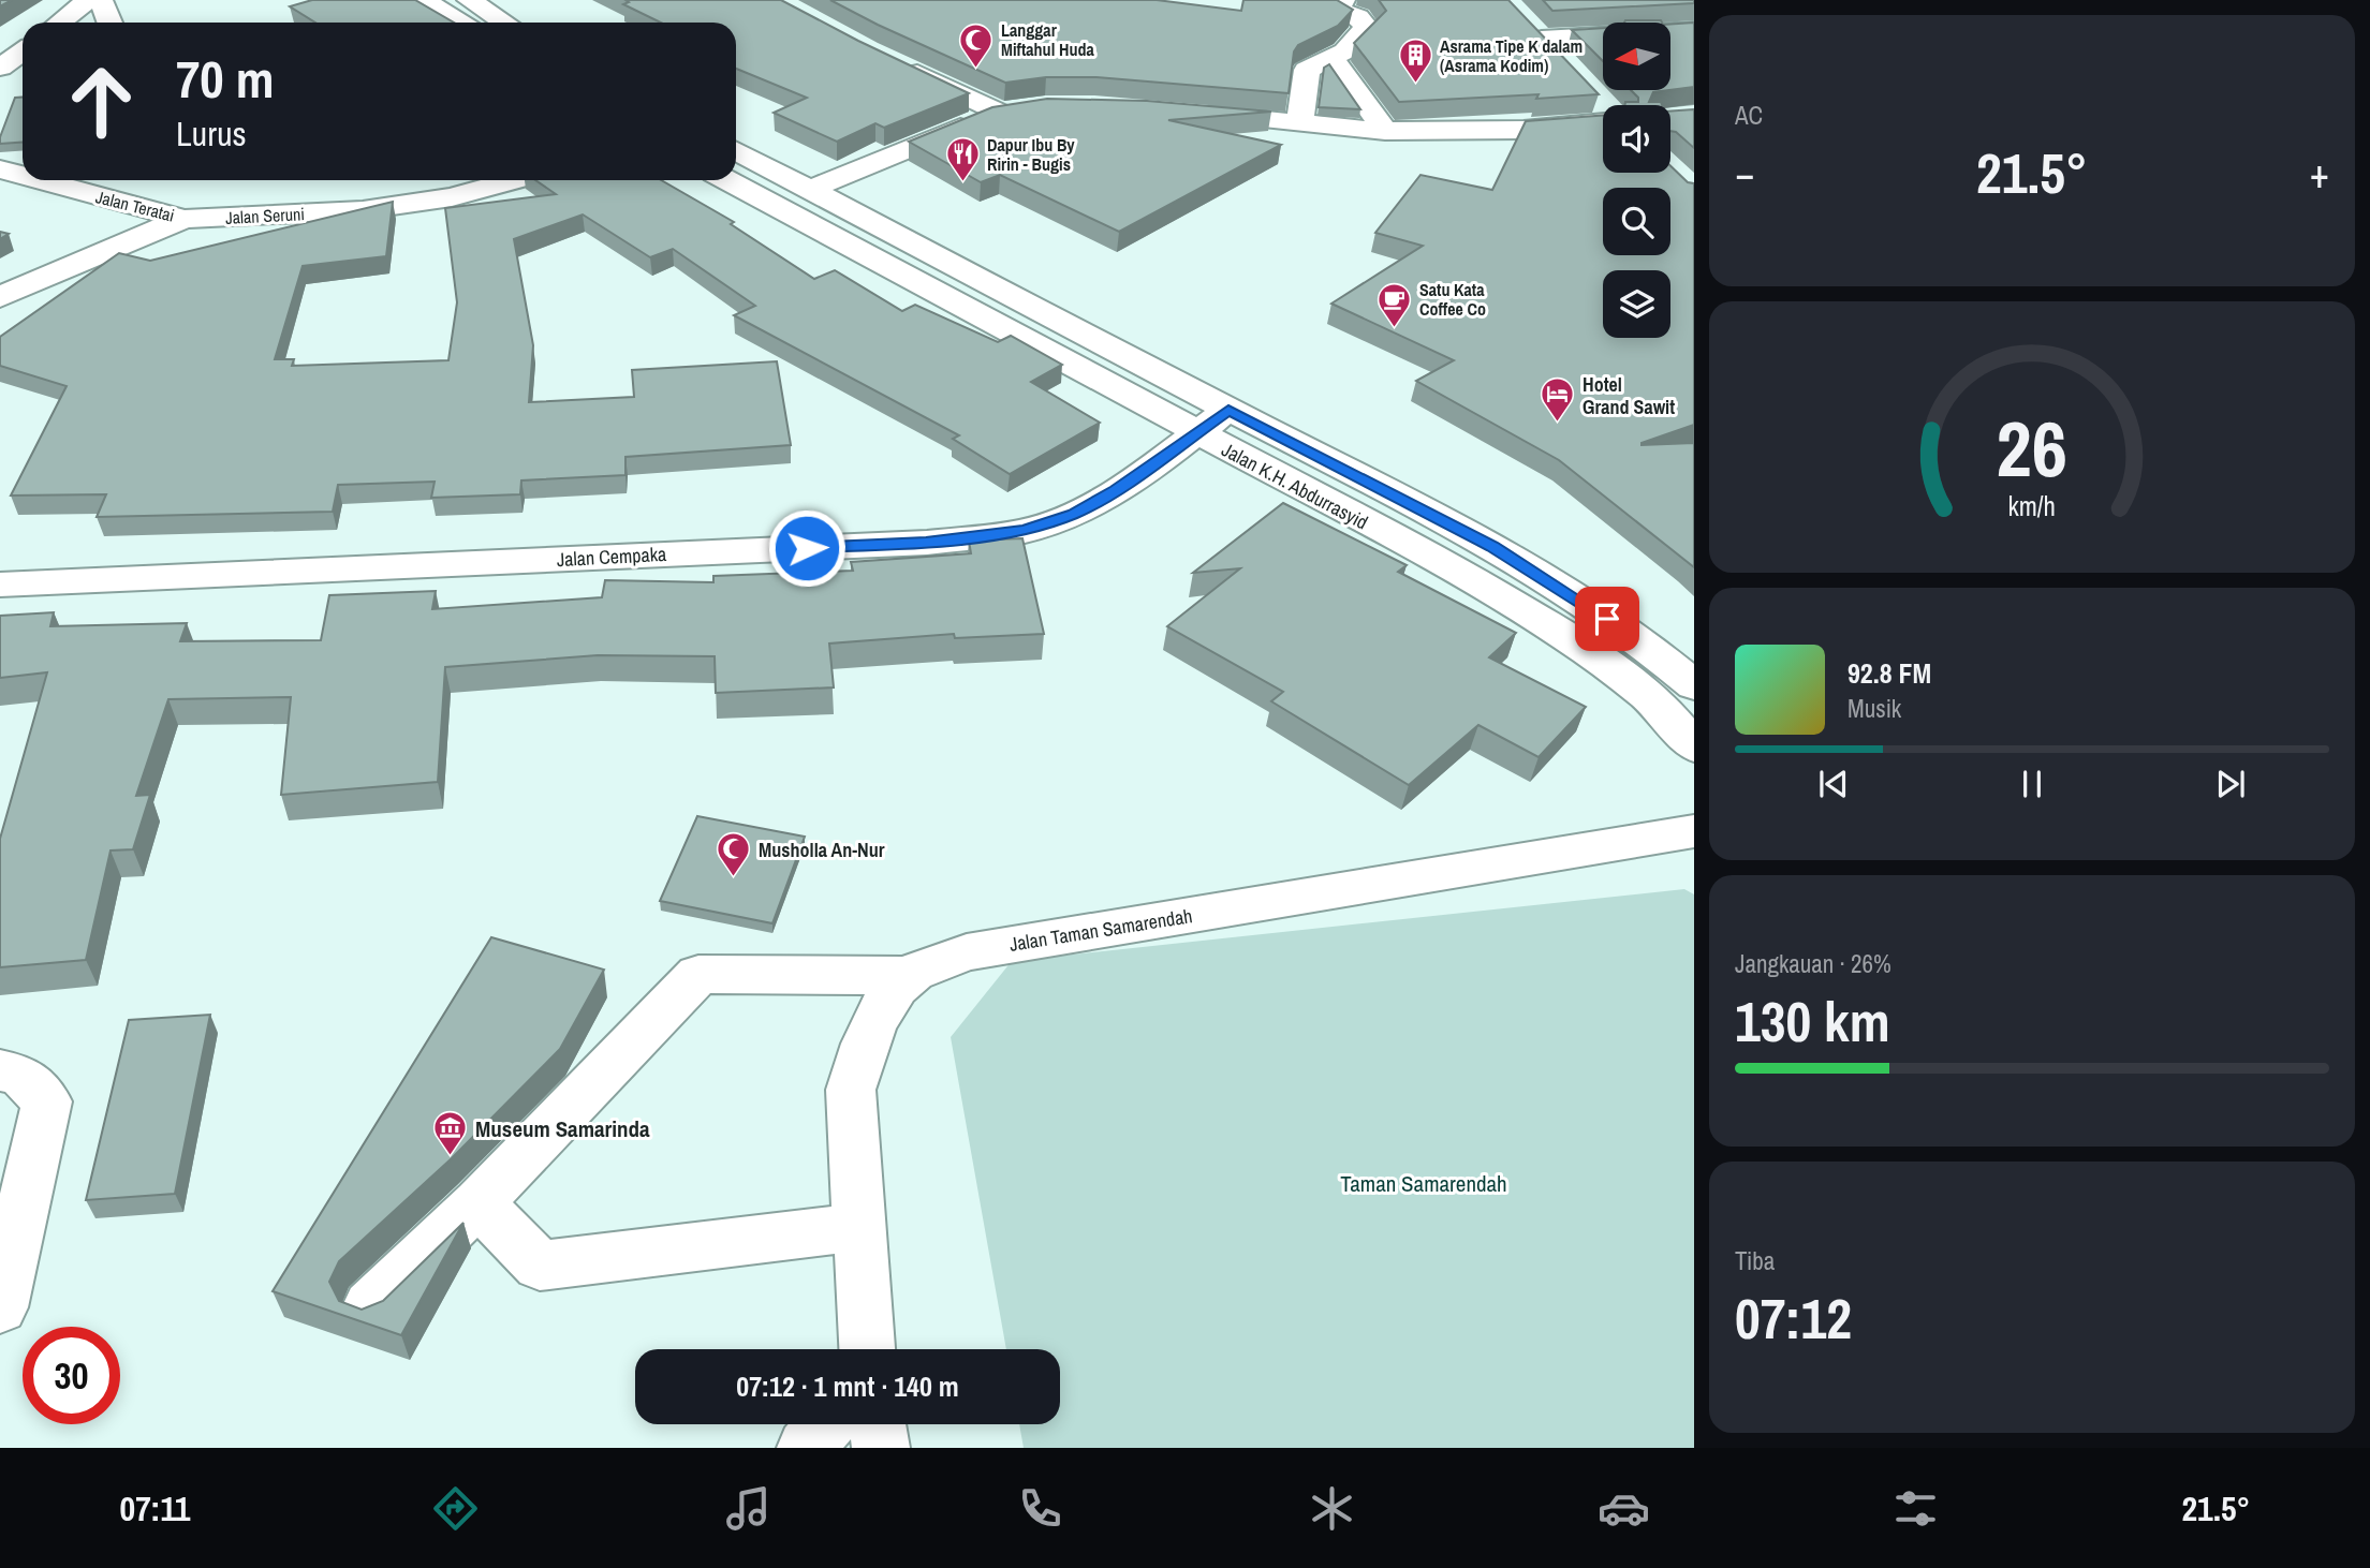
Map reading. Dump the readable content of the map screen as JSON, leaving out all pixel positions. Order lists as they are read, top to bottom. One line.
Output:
{"streets":{"street":["Jalan Teratai","Jalan Seruni","Jalan K.H. Abdurrasyid","Jalan Cempaka","Jalan Taman Samarendah"]},"crossings":[["Jalan Teratai","Jalan Seruni"],["Jalan K.H. Abdurrasyid","Jalan Cempaka"]],"parks":["Taman Samarendah"],"places":{"mosque":["Langgar Miftahul Huda","Musholla An-Nur"],"building":["Asrama Tipe K dalam (Asrama Kodim)"],"restaurant":["Dapur Ibu By Ririn - Bugis"],"cafe":["Satu Kata Coffee Co"],"hotel":["Hotel Grand Sawit"],"museum":["Museum Samarinda"]},"north":"left","page":{"tile":["AC",["Jangkauan · 26%","130 km"],["Tiba","07:12"]],"turn":["70 m","Lurus"],"heat":["−","21.5°","+"],"song":["92.8 FM","Musik"],"limit":"30","trip":"07:12 · 1 mnt · 140 m","tabs":["07:11","21.5°"],"gauge":["26","km/h"]}}
